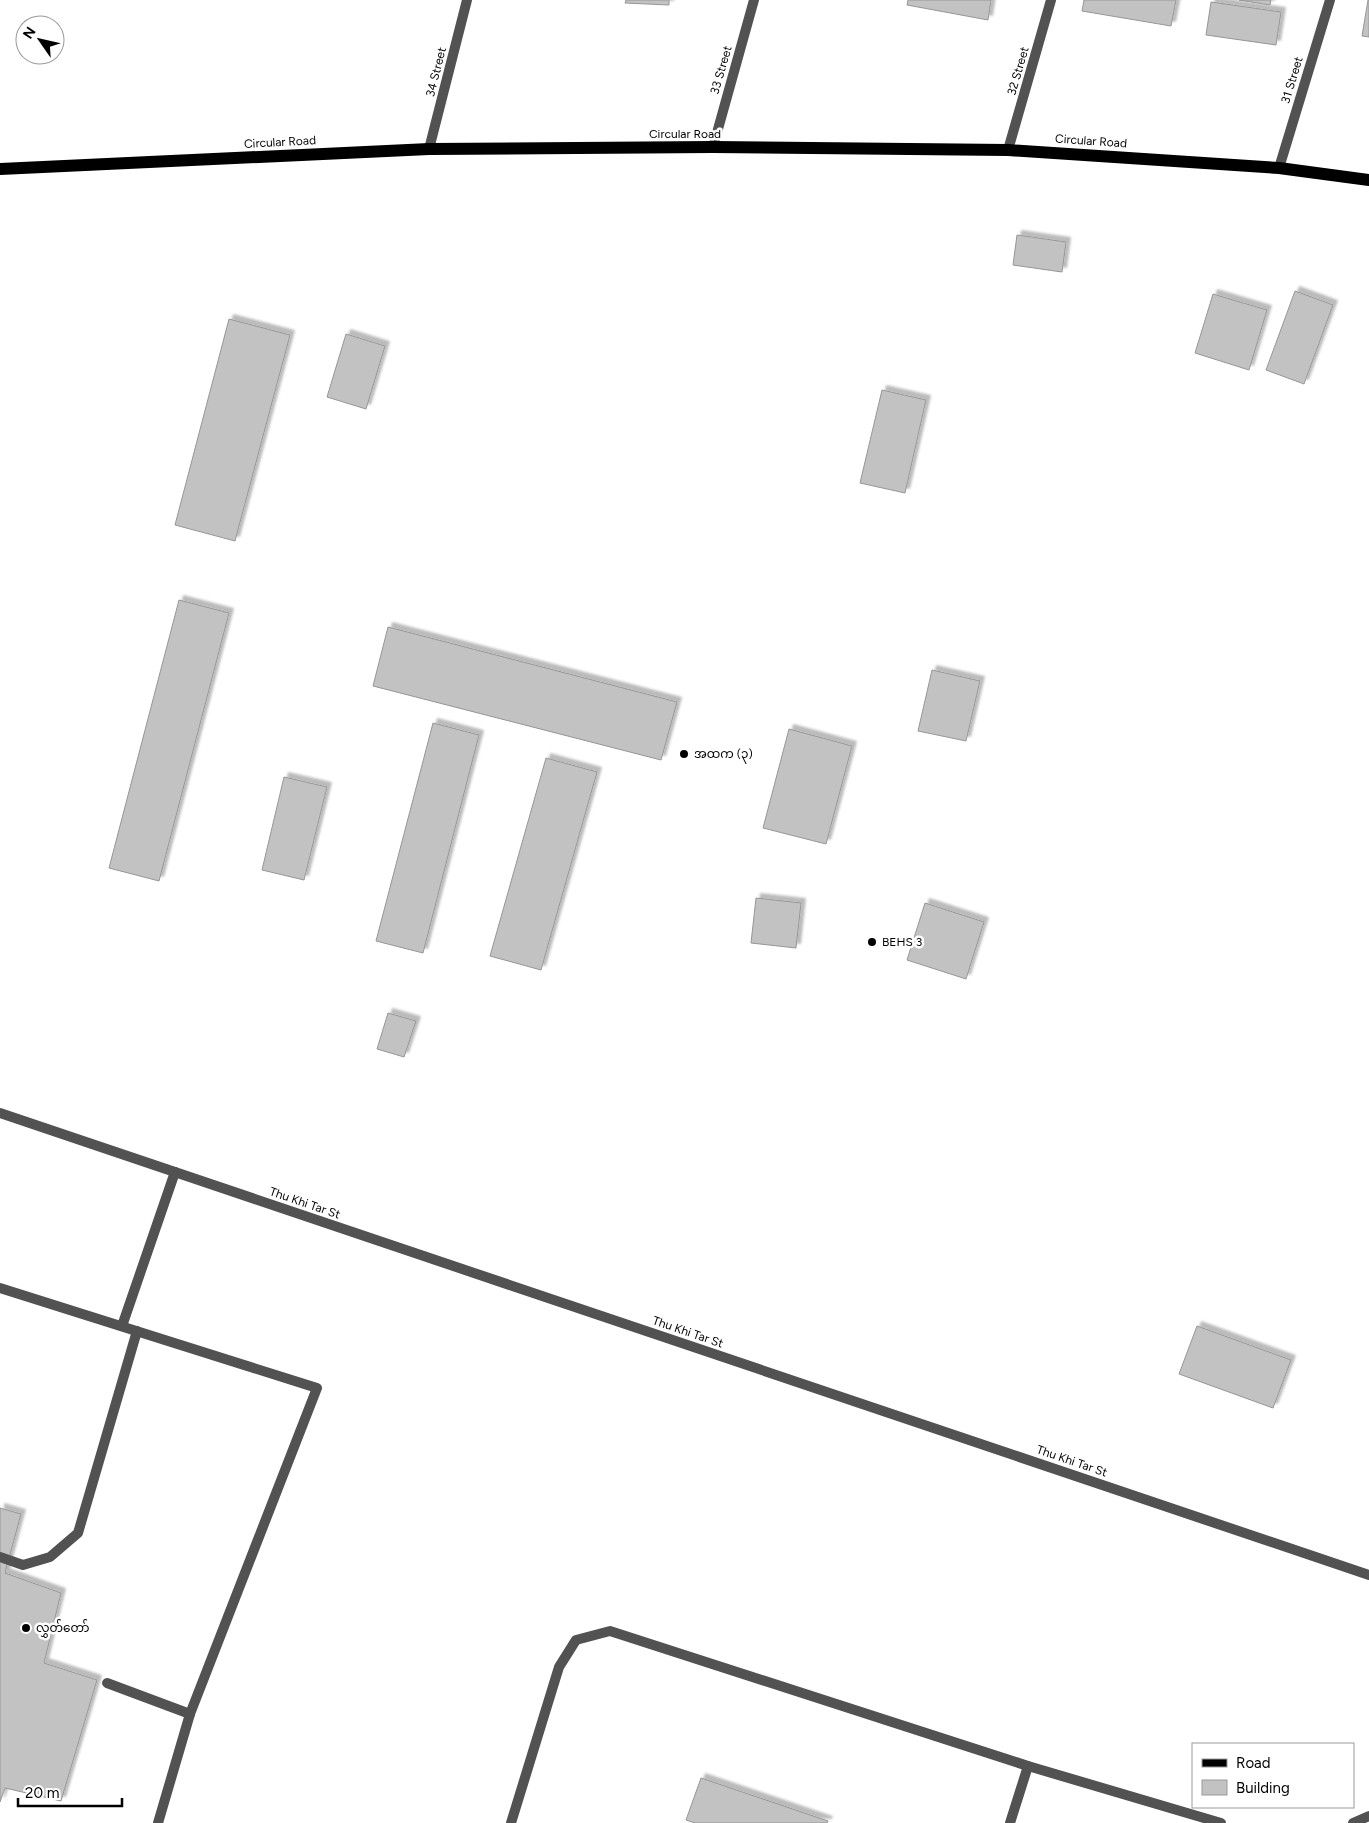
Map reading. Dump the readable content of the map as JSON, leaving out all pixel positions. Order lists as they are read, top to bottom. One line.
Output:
{"streets":{"main road":["Circular Road"],"street":["33 Street","32 Street","34 Street","31 Street","Thu Khi Tar St"]},"crossings":[["33 Street","Circular Road"],["32 Street","Circular Road"],["34 Street","Circular Road"],["31 Street","Circular Road"]],"places":["အထက (၃)","BEHS 3","လွှတ်တော်"],"legend":["Road","Building"],"scale_bar":"20 m","north":"top left"}
